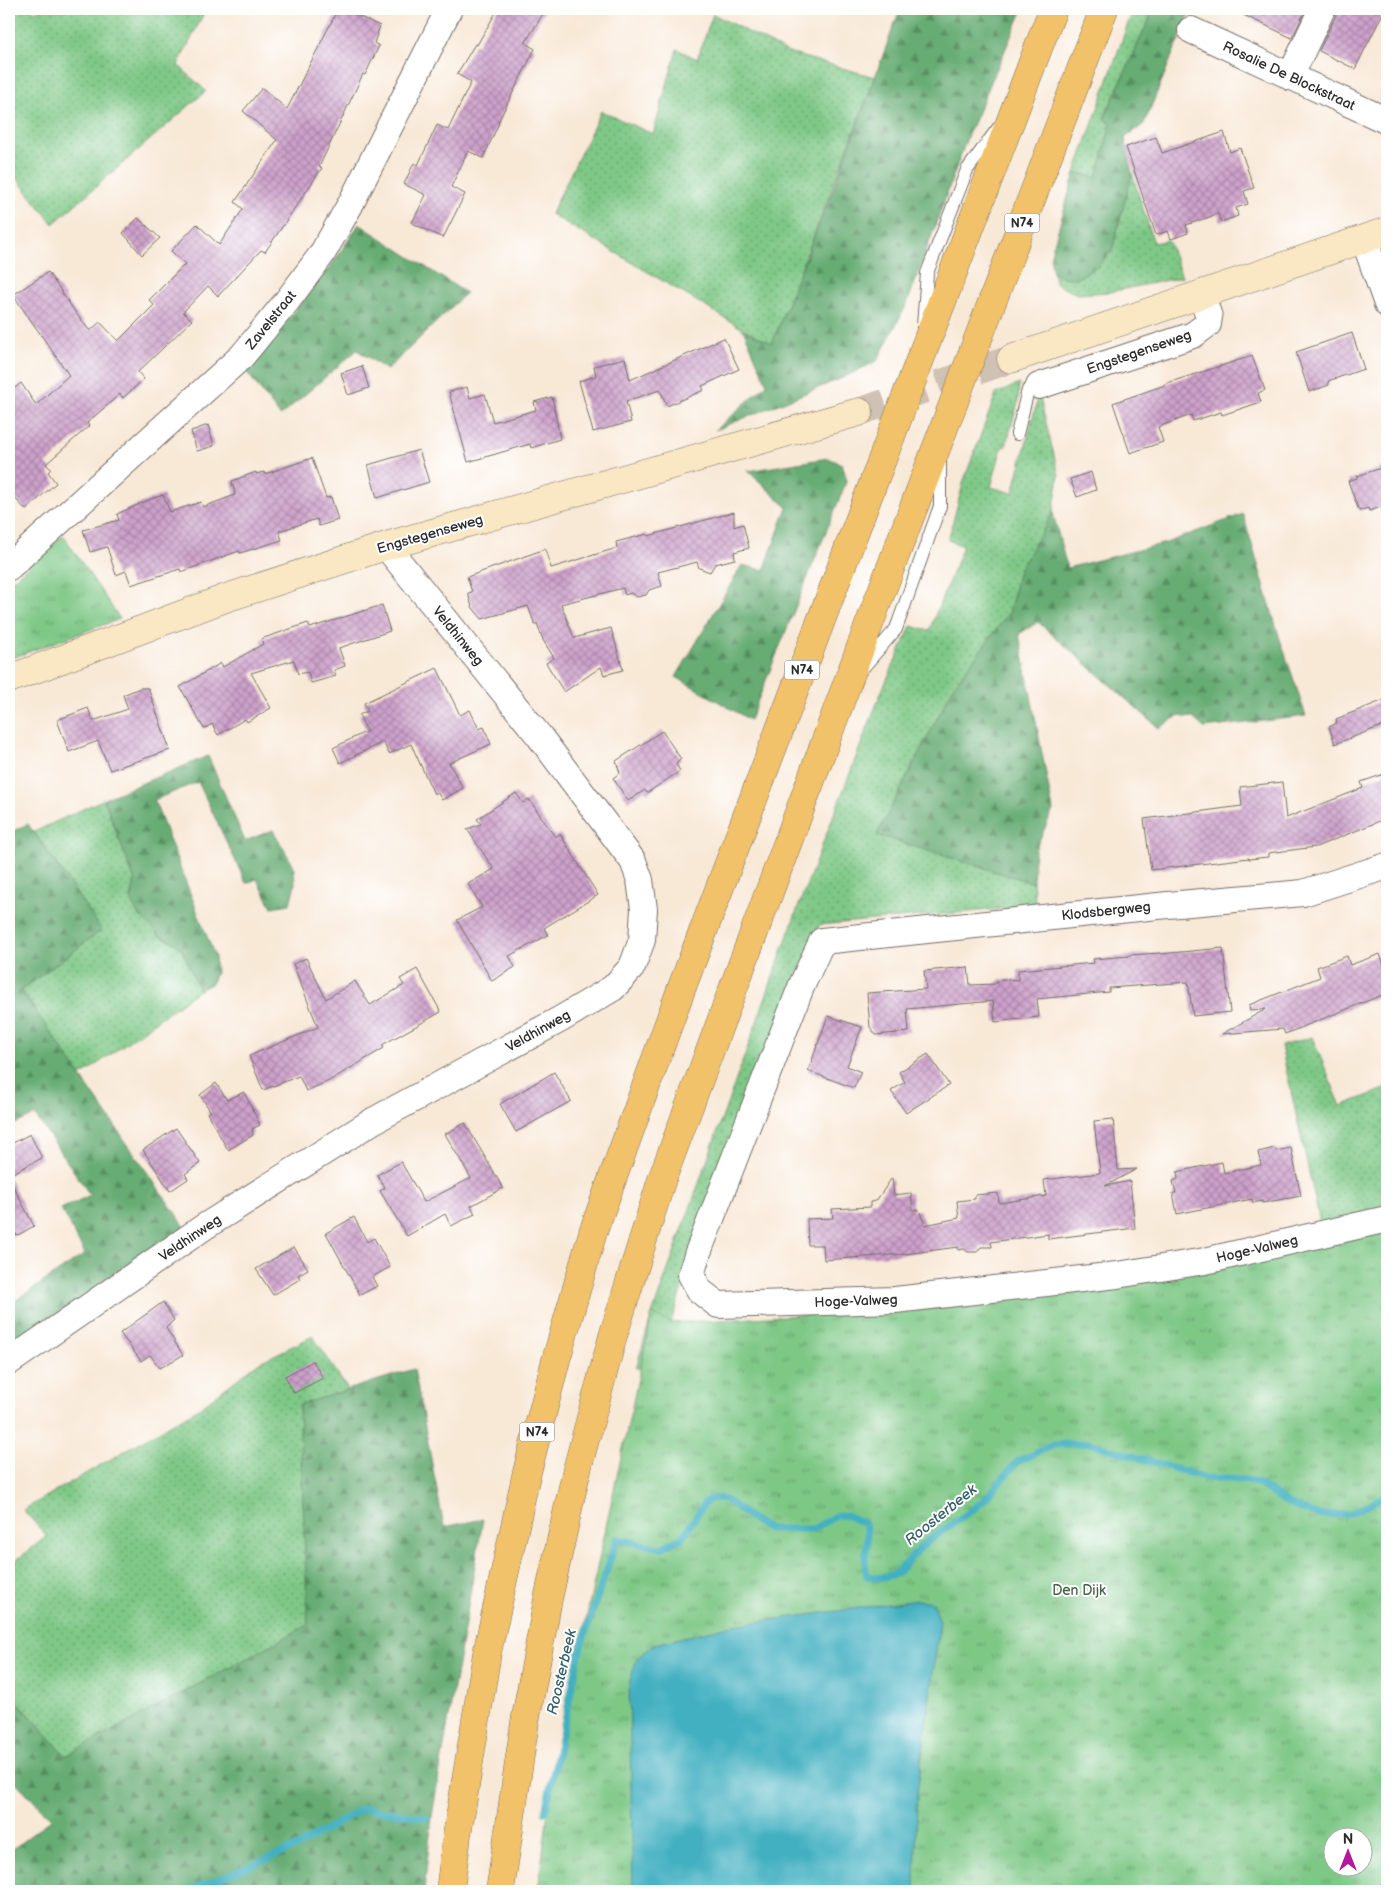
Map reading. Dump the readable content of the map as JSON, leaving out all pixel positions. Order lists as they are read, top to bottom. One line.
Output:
{"streets":{"highway":["N74"],"street":["Rosalie De Blockstraat","Zavelstraat","Engstegenseweg","Veldhinweg","Klodsbergweg","Hoge-Valweg"]},"crossings":[["Engstegenseweg","Veldhinweg"],["Klodsbergweg","Hoge-Valweg"]],"water":["Roosterbeek"],"parks":["Den Dijk"],"north":"top"}
